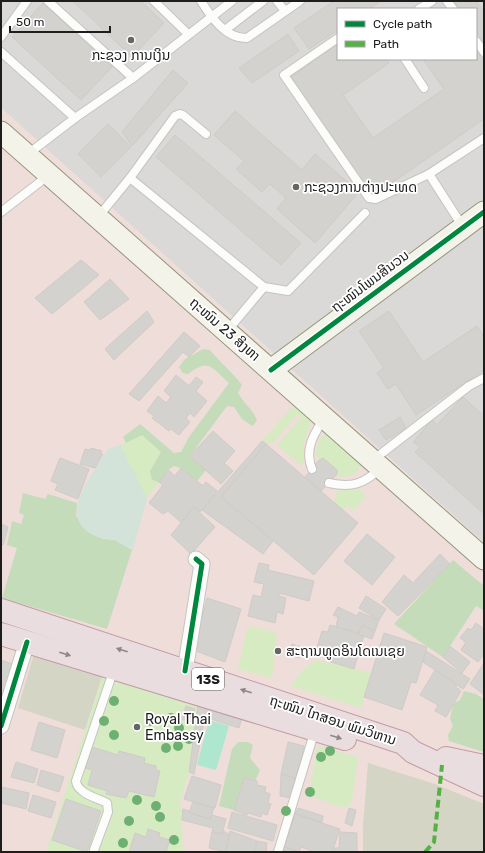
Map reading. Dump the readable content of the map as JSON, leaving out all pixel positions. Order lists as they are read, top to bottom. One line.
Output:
{"streets":{"highway":["13S","ຖະໜົນ ໄກສອນ ພົມວິຫານ"],"main road":["ຖະໜົນໂພນສີນວນ","ຖະໜົນ 23 ສິງຫາ"]},"crossings":[["ຖະໜົນໂພນສີນວນ","ຖະໜົນ 23 ສິງຫາ"],["13S","ຖະໜົນ ໄກສອນ ພົມວິຫານ"]],"places":["ກະຊວງ ການເງິນ","ກະຊວງການຕ່າງປະເທດ","ສະຖານທູດອິນໂດເນເຊຍ","Royal Thai Embassy"],"legend":["Cycle path","Path"],"scale_bar":"50 m"}
